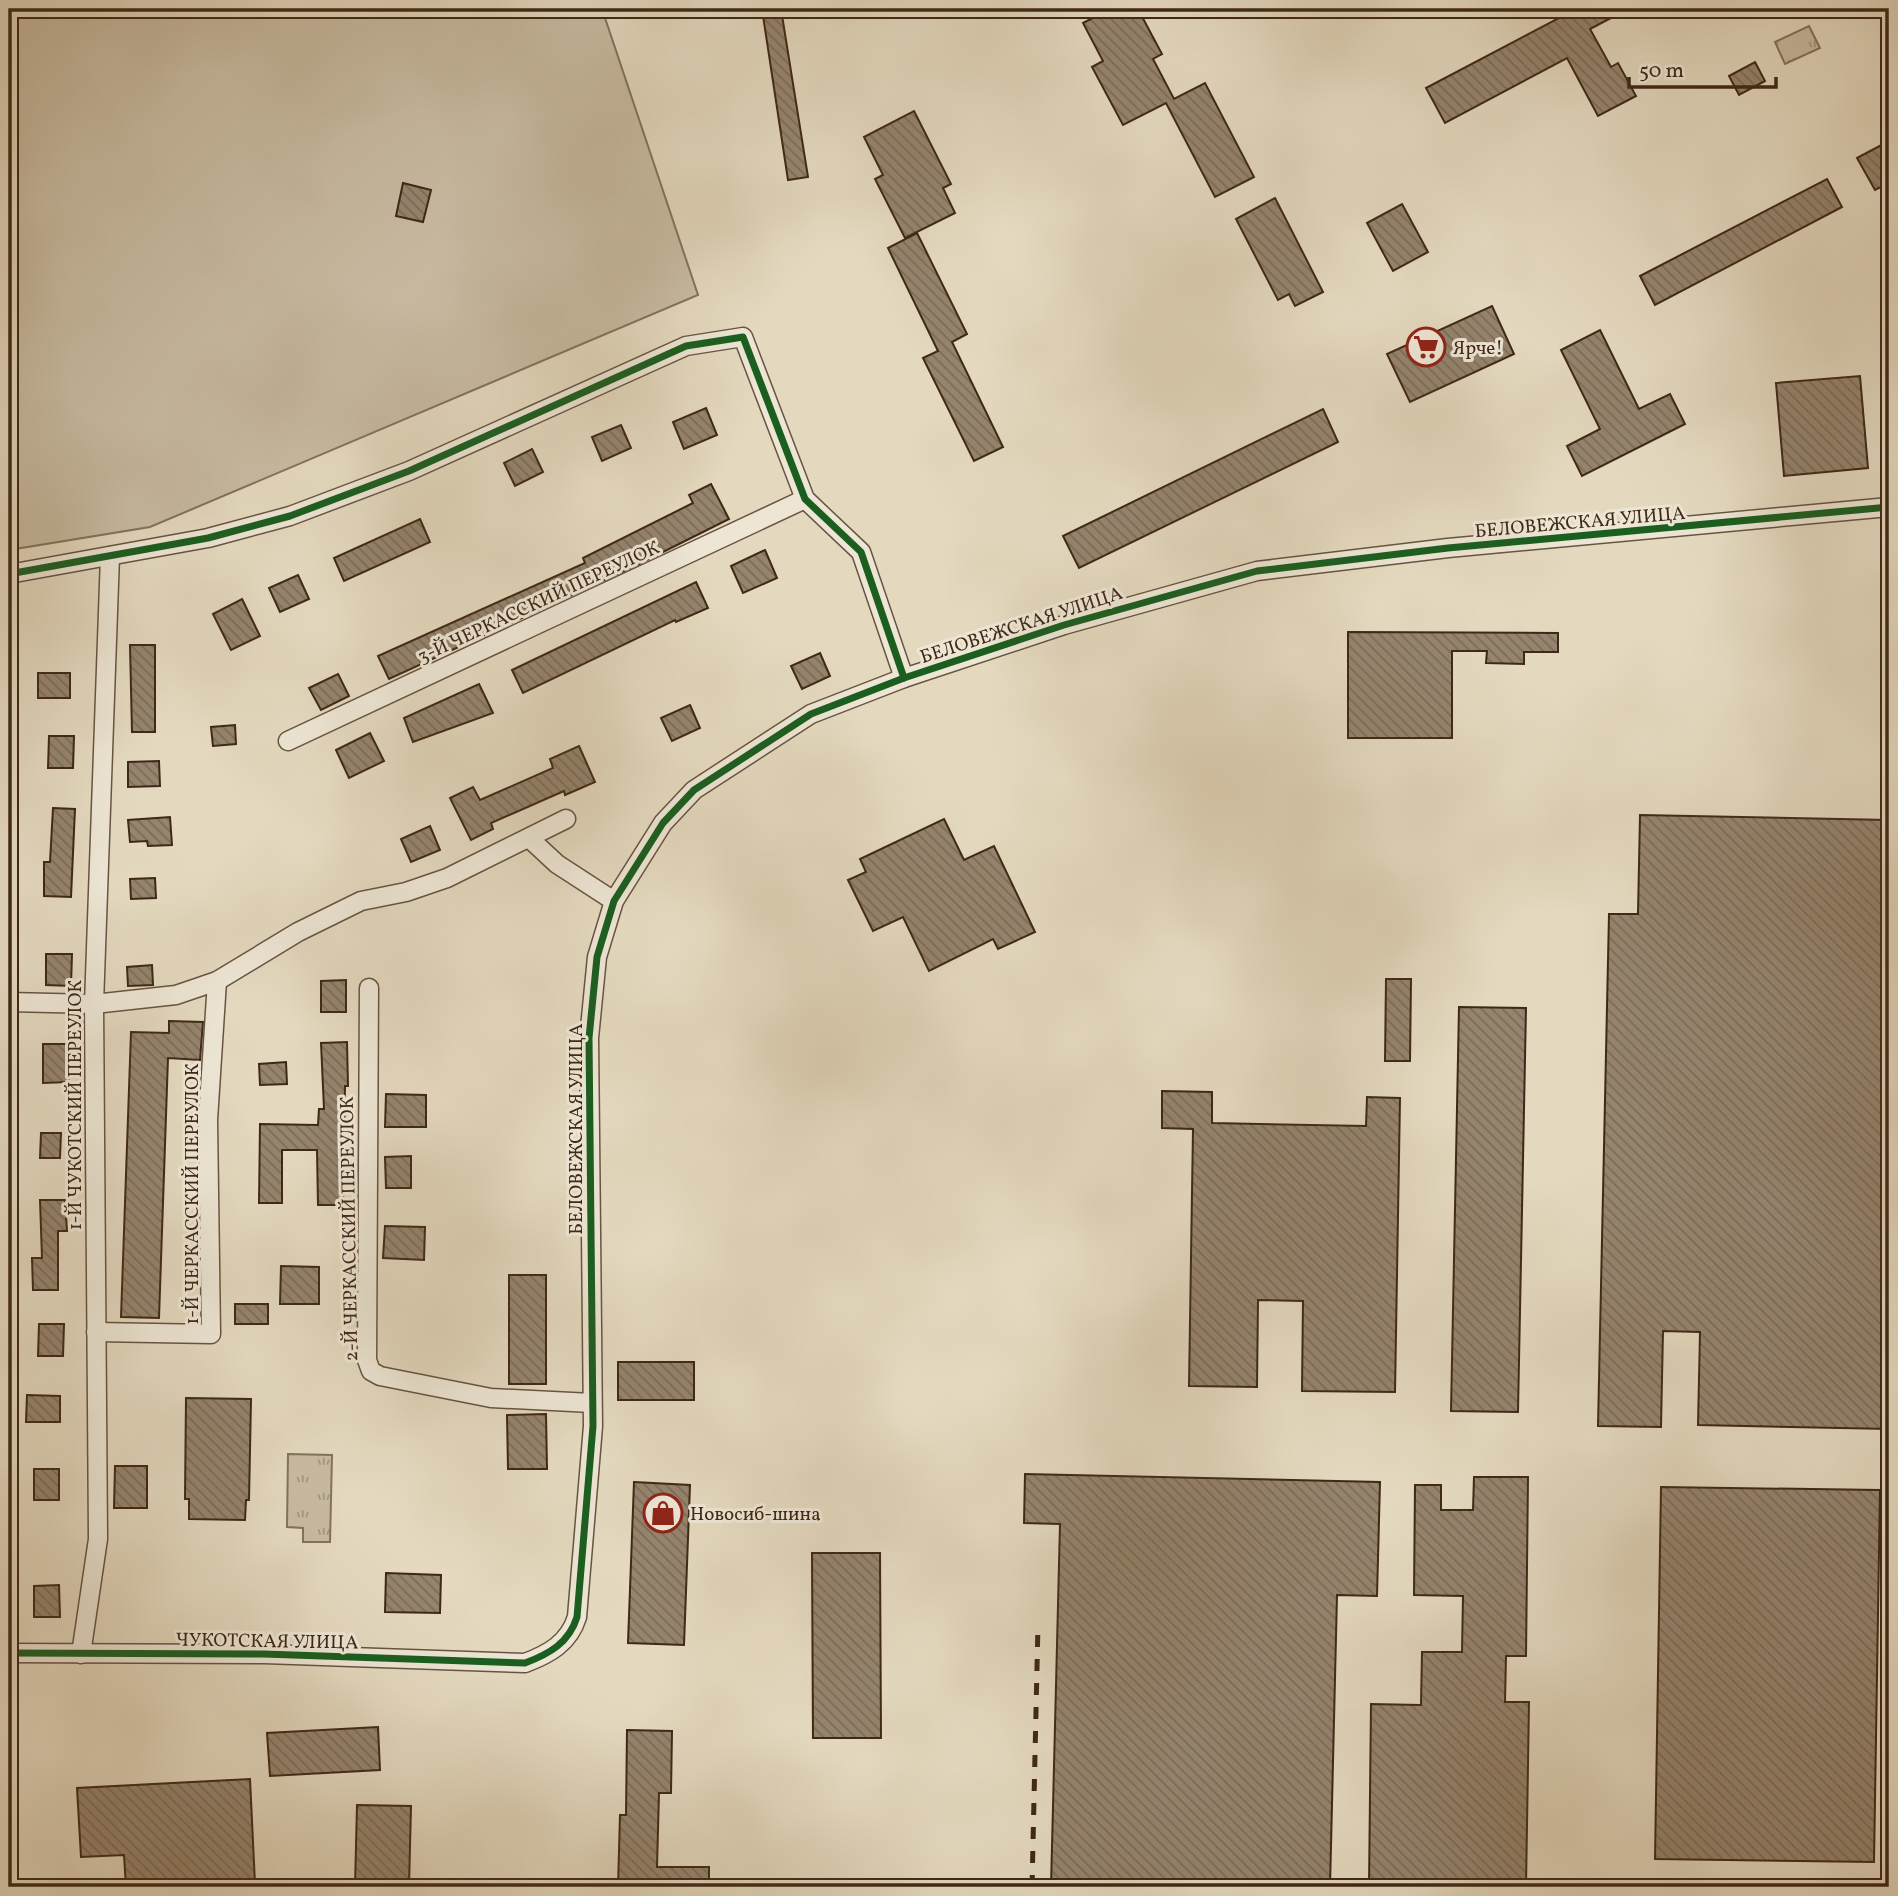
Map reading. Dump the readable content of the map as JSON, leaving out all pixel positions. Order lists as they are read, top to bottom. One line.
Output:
{"streets":{"street":["БЕЛОВЕЖСКАЯ УЛИЦА","3-Й ЧЕРКАССКИЙ ПЕРЕУЛОК","1-Й ЧУКОТСКИЙ ПЕРЕУЛОК","1-Й ЧЕРКАССКИЙ ПЕРЕУЛОК","2-Й ЧЕРКАССКИЙ ПЕРЕУЛОК","ЧУКОТСКАЯ УЛИЦА"]},"crossings":[["БЕЛОВЕЖСКАЯ УЛИЦА","2-Й ЧЕРКАССКИЙ ПЕРЕУЛОК"],["БЕЛОВЕЖСКАЯ УЛИЦА","ЧУКОТСКАЯ УЛИЦА"],["1-Й ЧУКОТСКИЙ ПЕРЕУЛОК","1-Й ЧЕРКАССКИЙ ПЕРЕУЛОК"],["1-Й ЧУКОТСКИЙ ПЕРЕУЛОК","ЧУКОТСКАЯ УЛИЦА"]],"places":{"supermarket":["Ярче!"],"shop":["Новосиб-шина"]},"scale_bar":"50 m"}
